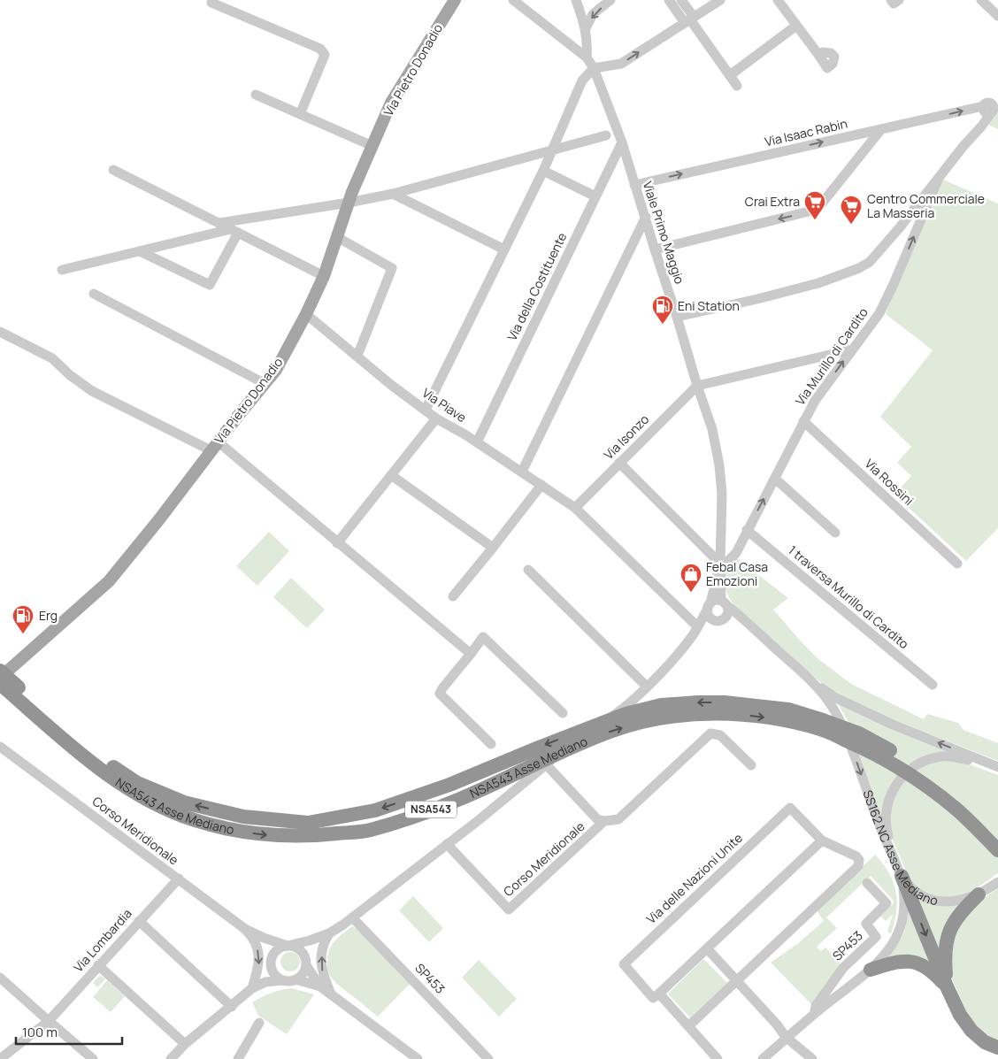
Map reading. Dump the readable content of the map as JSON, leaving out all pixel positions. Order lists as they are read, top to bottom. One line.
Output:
{"streets":{"highway":["NSA543 Asse Mediano","NSA543"],"main road":["Via Pietro Donadio"],"street":["Via Isaac Rabin","Viale Primo Maggio","Via della Costituente","Via Murillo di Cardito","Via Piave","Via Isonzo","Via Rossini","1 traversa Murillo di Cardito","Corso Meridionale","SS162 NC Asse Mediano","Via delle Nazioni Unite","Via Lombardia","SP453"]},"crossings":[["Via Pietro Donadio","Via Piave"],["Via Isaac Rabin","Viale Primo Maggio"],["Viale Primo Maggio","Via della Costituente"],["Viale Primo Maggio","Via Murillo di Cardito"],["Viale Primo Maggio","Via Isonzo"],["Viale Primo Maggio","SS162 NC Asse Mediano"],["Via della Costituente","Via Piave"],["Via Murillo di Cardito","Via Rossini"],["Via Murillo di Cardito","1 traversa Murillo di Cardito"],["Via Piave","Via Isonzo"],["Corso Meridionale","Via Lombardia"]],"one_way":["Via Murillo di Cardito"],"places":{"supermarket":["Crai Extra","Centro Commerciale La Masseria"],"fuel station":["Eni Station","Erg"],"shop":["Febal Casa Emozioni"]},"scale_bar":"100 m"}
